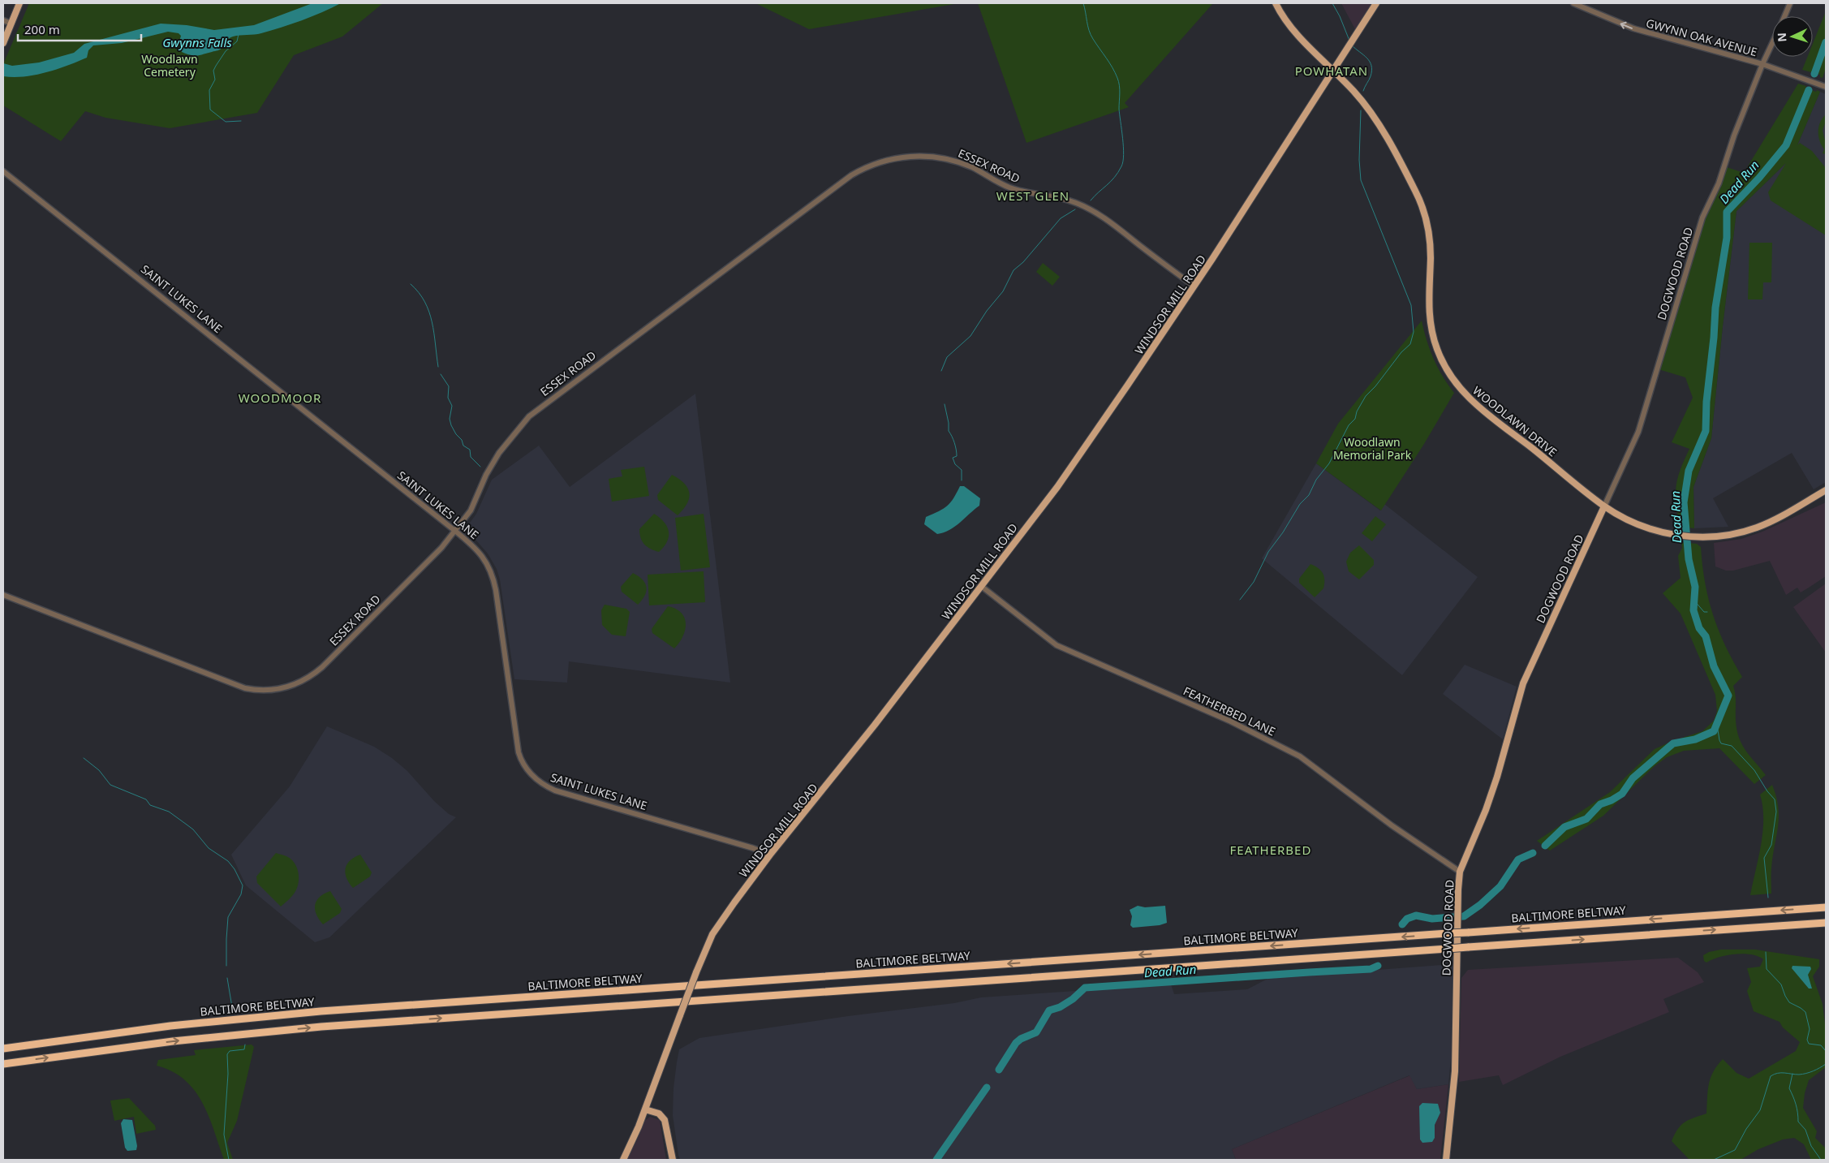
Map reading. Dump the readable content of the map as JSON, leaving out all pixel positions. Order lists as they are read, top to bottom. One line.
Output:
{"streets":{"highway":["BALTIMORE BELTWAY"],"main road":["DOGWOOD ROAD","WINDSOR MILL ROAD","WOODLAWN DRIVE"],"street":["GWYNN OAK AVENUE","ESSEX ROAD","SAINT LUKES LANE","FEATHERBED LANE"]},"crossings":[["GWYNN OAK AVENUE","DOGWOOD ROAD"],["ESSEX ROAD","SAINT LUKES LANE"],["ESSEX ROAD","WINDSOR MILL ROAD"],["DOGWOOD ROAD","WOODLAWN DRIVE"],["DOGWOOD ROAD","FEATHERBED LANE"],["SAINT LUKES LANE","WINDSOR MILL ROAD"],["WINDSOR MILL ROAD","WOODLAWN DRIVE"],["WINDSOR MILL ROAD","FEATHERBED LANE"]],"one_way":["GWYNN OAK AVENUE"],"districts":["POWHATAN","WEST GLEN","WOODMOOR","FEATHERBED"],"water":["Gwynns Falls","Dead Run"],"parks":["Woodlawn Cemetery","Woodlawn Memorial Park"],"scale_bar":"200 m","north":"left"}
